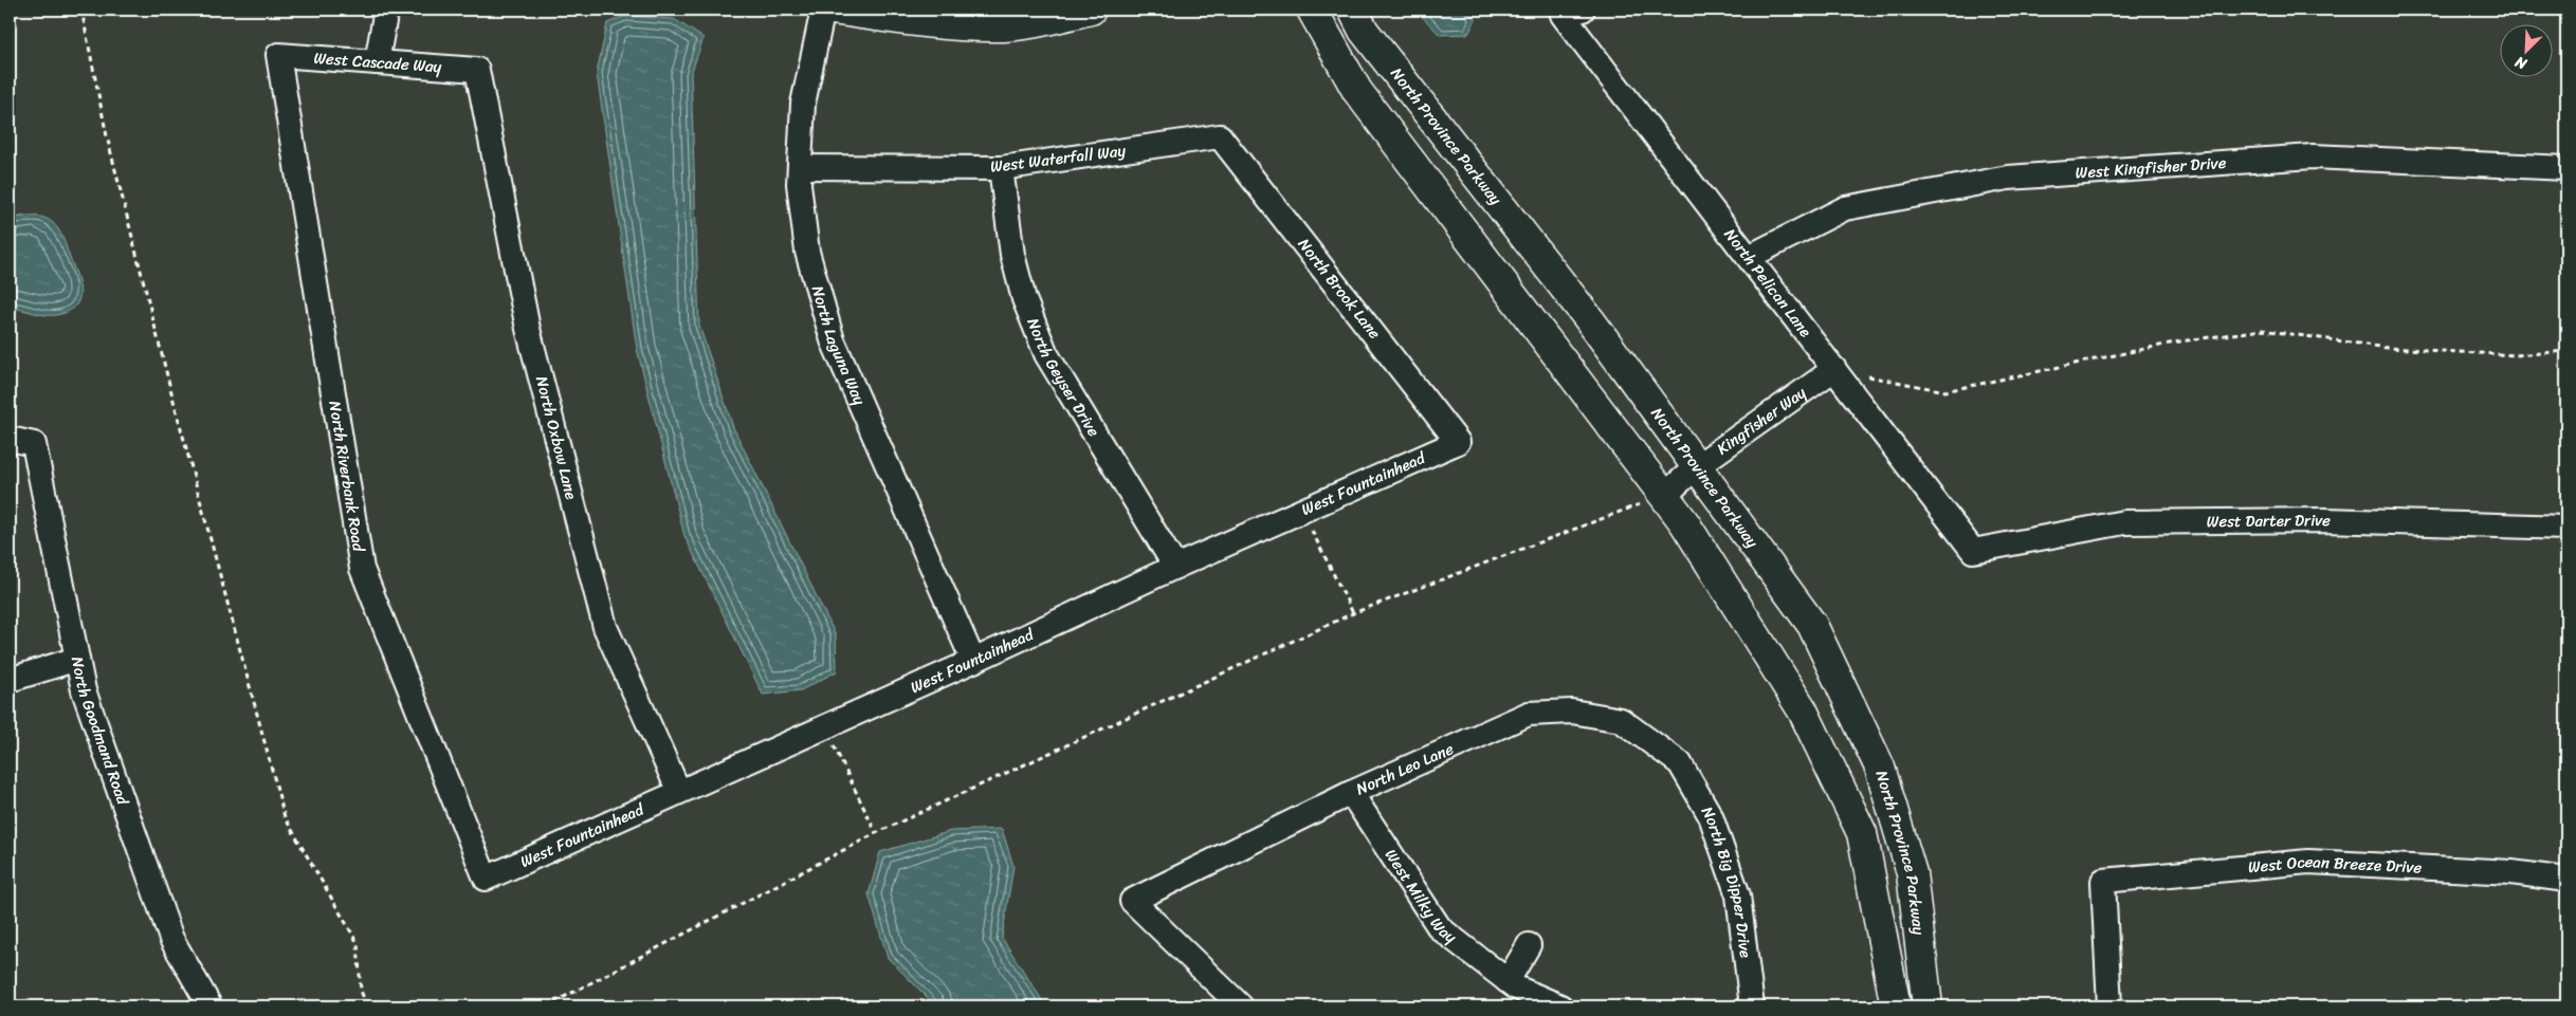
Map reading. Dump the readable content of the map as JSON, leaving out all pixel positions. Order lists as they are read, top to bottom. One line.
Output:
{"streets":{"street":["West Cascade Way","North Province Parkway","West Waterfall Way","West Kingfisher Drive","North Pelican Lane","North Brook Lane","North Laguna Way","North Geyser Drive","Kingfisher Way","North Oxbow Lane","North Riverbank Road","West Fountainhead","West Darter Drive","North Goodmand Road","North Leo Lane","West Ocean Breeze Drive","North Big Dipper Drive","West Milky Way"]},"crossings":[["West Cascade Way","North Oxbow Lane"],["West Cascade Way","North Riverbank Road"],["North Province Parkway","Kingfisher Way"],["West Waterfall Way","North Brook Lane"],["West Waterfall Way","North Laguna Way"],["West Waterfall Way","North Geyser Drive"],["West Kingfisher Drive","North Pelican Lane"],["North Pelican Lane","Kingfisher Way"],["North Pelican Lane","West Darter Drive"],["North Brook Lane","West Fountainhead"],["North Laguna Way","West Fountainhead"],["North Geyser Drive","West Fountainhead"],["North Oxbow Lane","West Fountainhead"],["North Riverbank Road","West Fountainhead"],["North Leo Lane","North Big Dipper Drive"],["North Leo Lane","West Milky Way"]],"north":"bottom left"}
